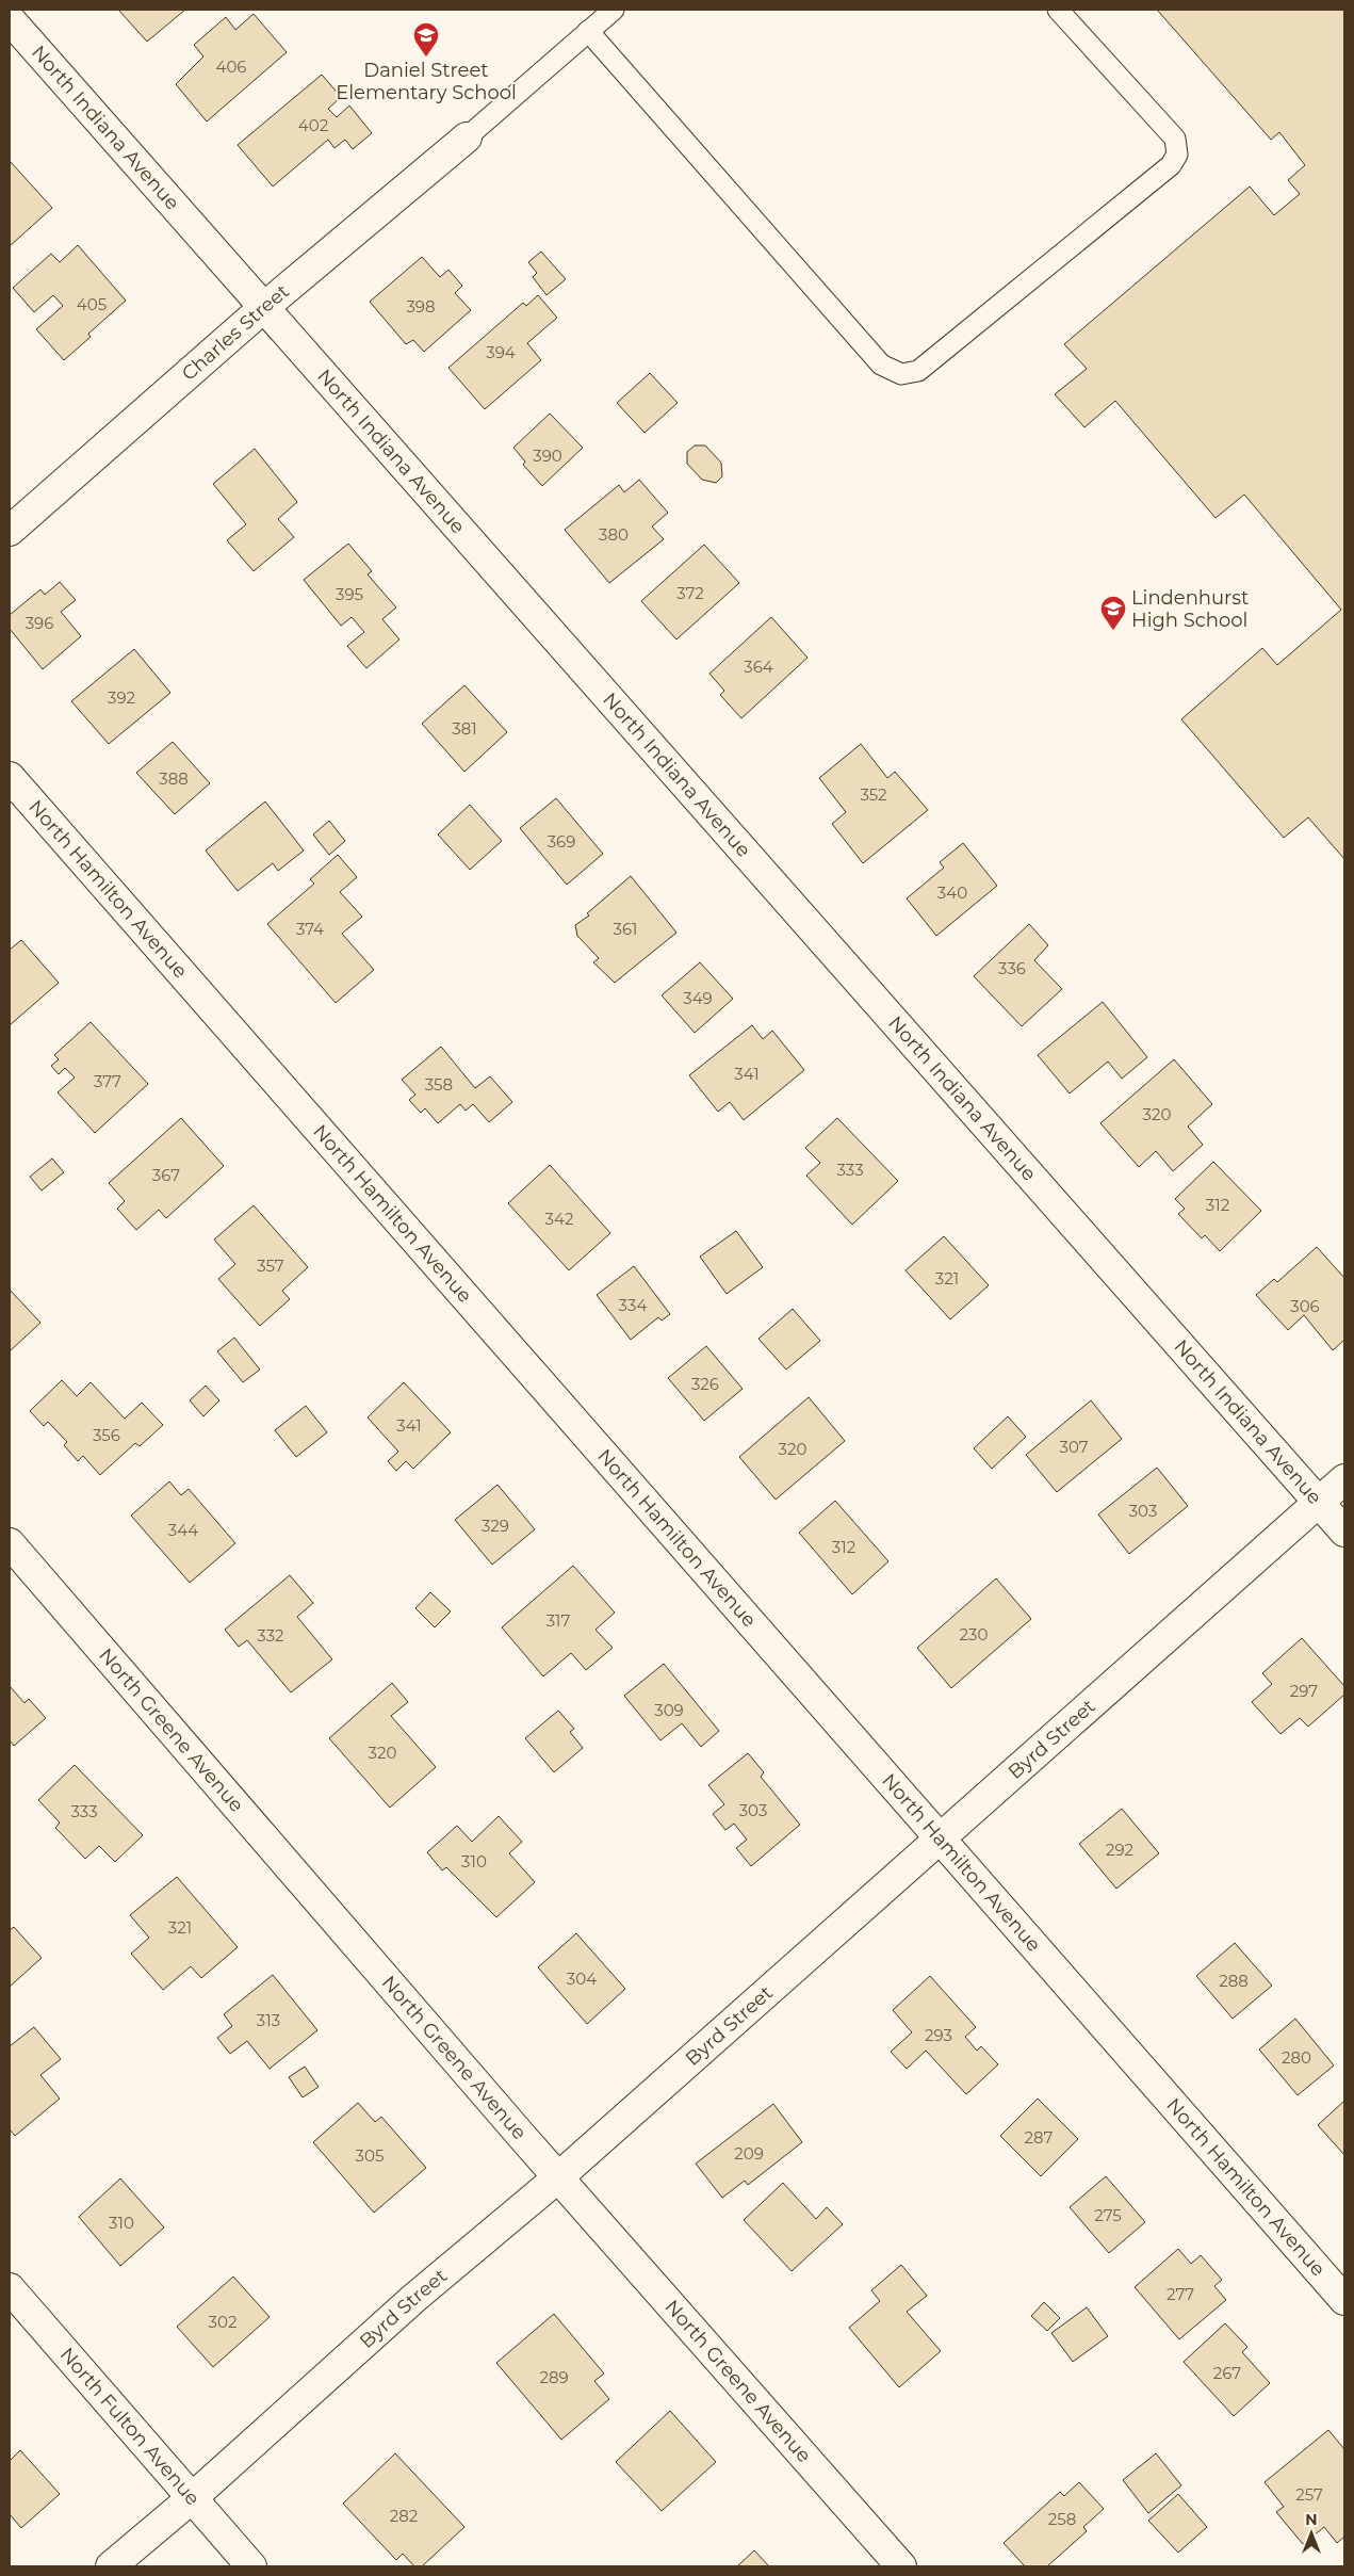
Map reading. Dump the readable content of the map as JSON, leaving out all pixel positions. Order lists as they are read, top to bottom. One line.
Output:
{"streets":{"street":["North Indiana Avenue","Charles Street","North Hamilton Avenue","North Greene Avenue","Byrd Street","North Fulton Avenue"]},"crossings":[["North Indiana Avenue","Charles Street"],["North Indiana Avenue","Byrd Street"],["North Hamilton Avenue","Byrd Street"],["North Greene Avenue","Byrd Street"],["Byrd Street","North Fulton Avenue"]],"places":{"school or university":["Daniel Street Elementary School","Lindenhurst High School"]},"house_numbers":["406","402","405","398","394","390","380","372","395","396","364","392","381","388","352","369","340","374","361","336","349","341","377","358","320","333","367","312","342","357","321","334","306","326","341","356","307","320","303","329","344","312","317","230","332","297","309","320","303","333","292","310","321","304","288","313","293","280","287","209","305","275","310","277","302","267","289","257","282","258"],"north":"top"}
